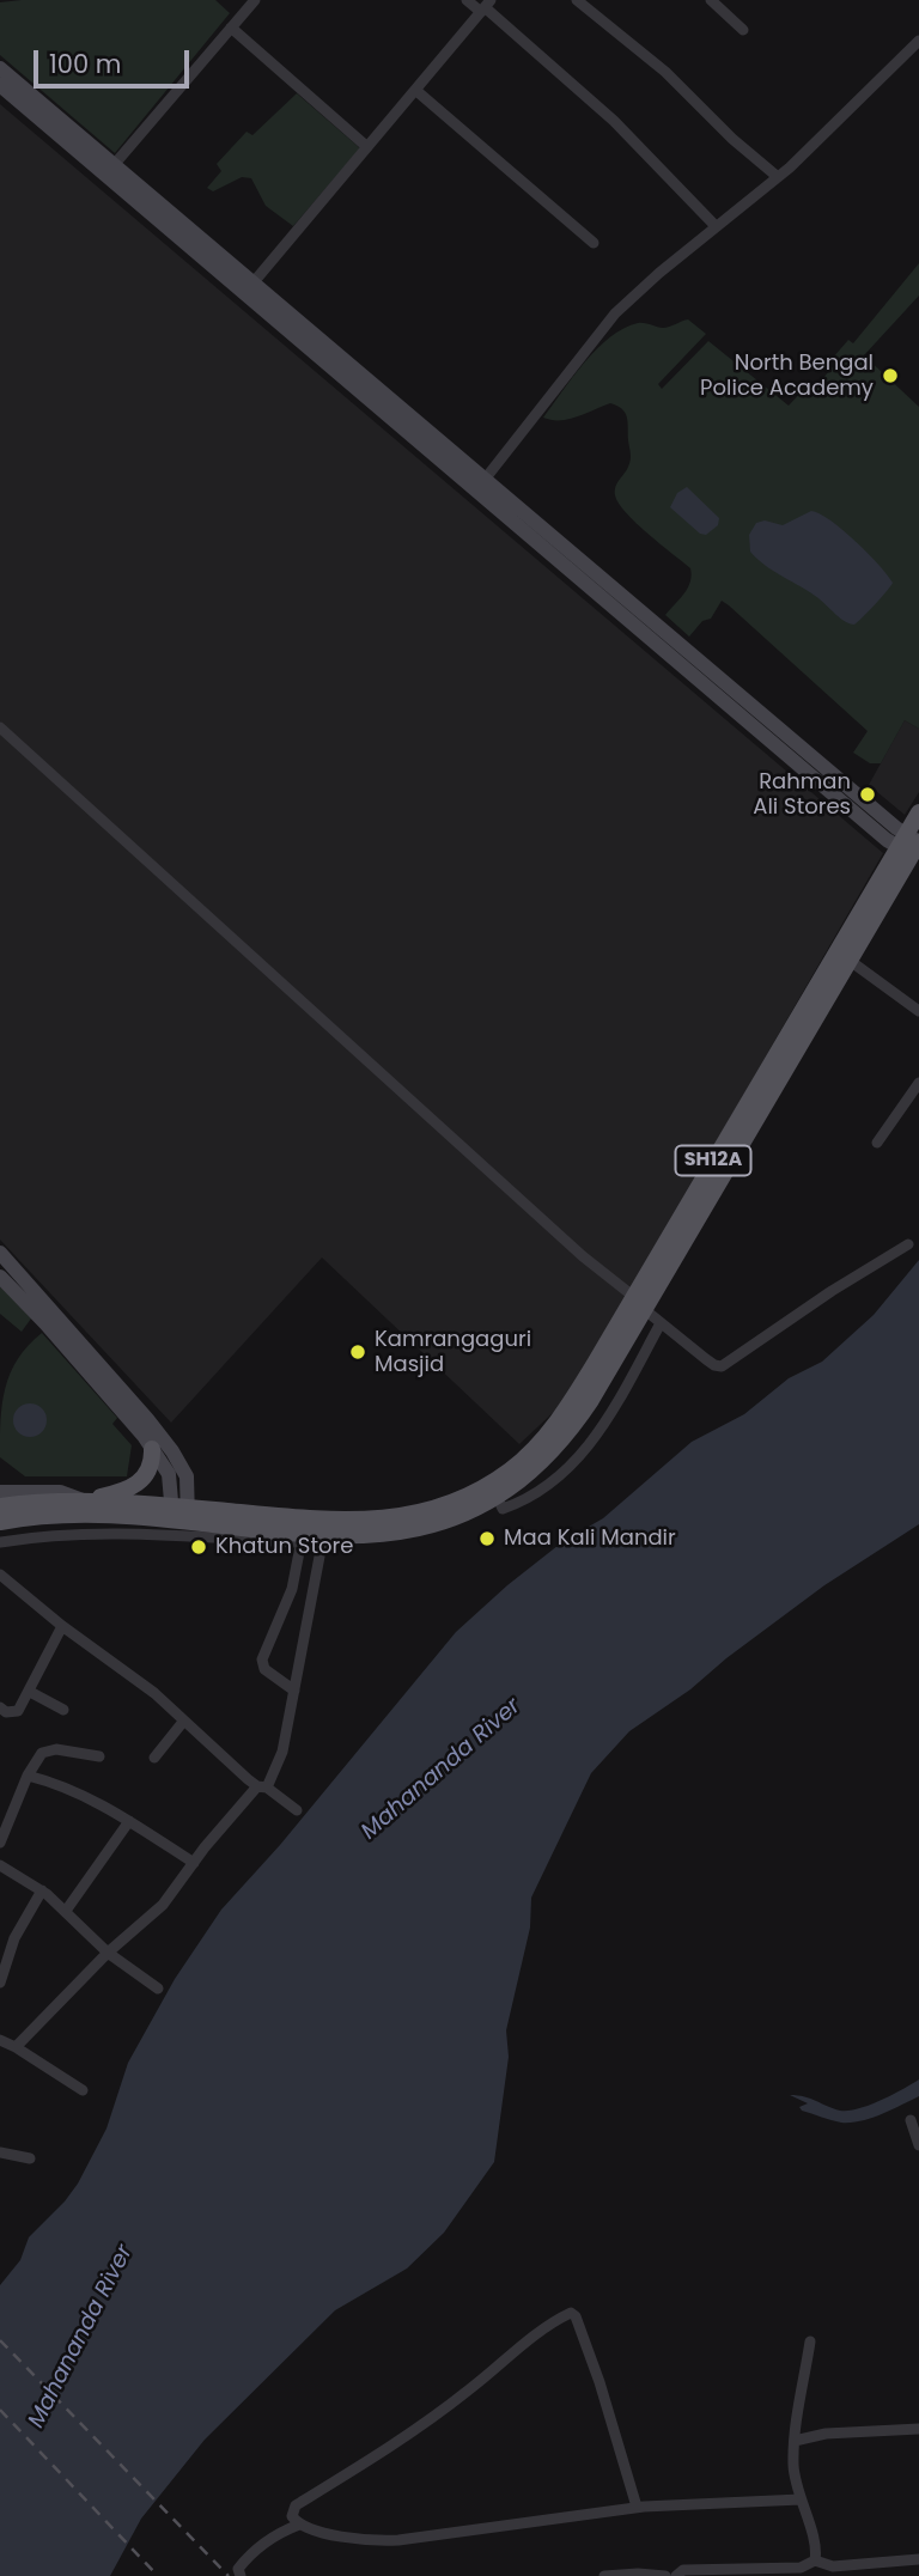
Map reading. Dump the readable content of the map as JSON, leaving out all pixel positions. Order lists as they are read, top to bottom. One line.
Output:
{"streets":{"main road":["SH12A"]},"water":["Mahananda River"],"places":["North Bengal Police Academy","Rahman Ali Stores","Kamrangaguri Masjid","Maa Kali Mandir","Khatun Store"],"scale_bar":"100 m"}
